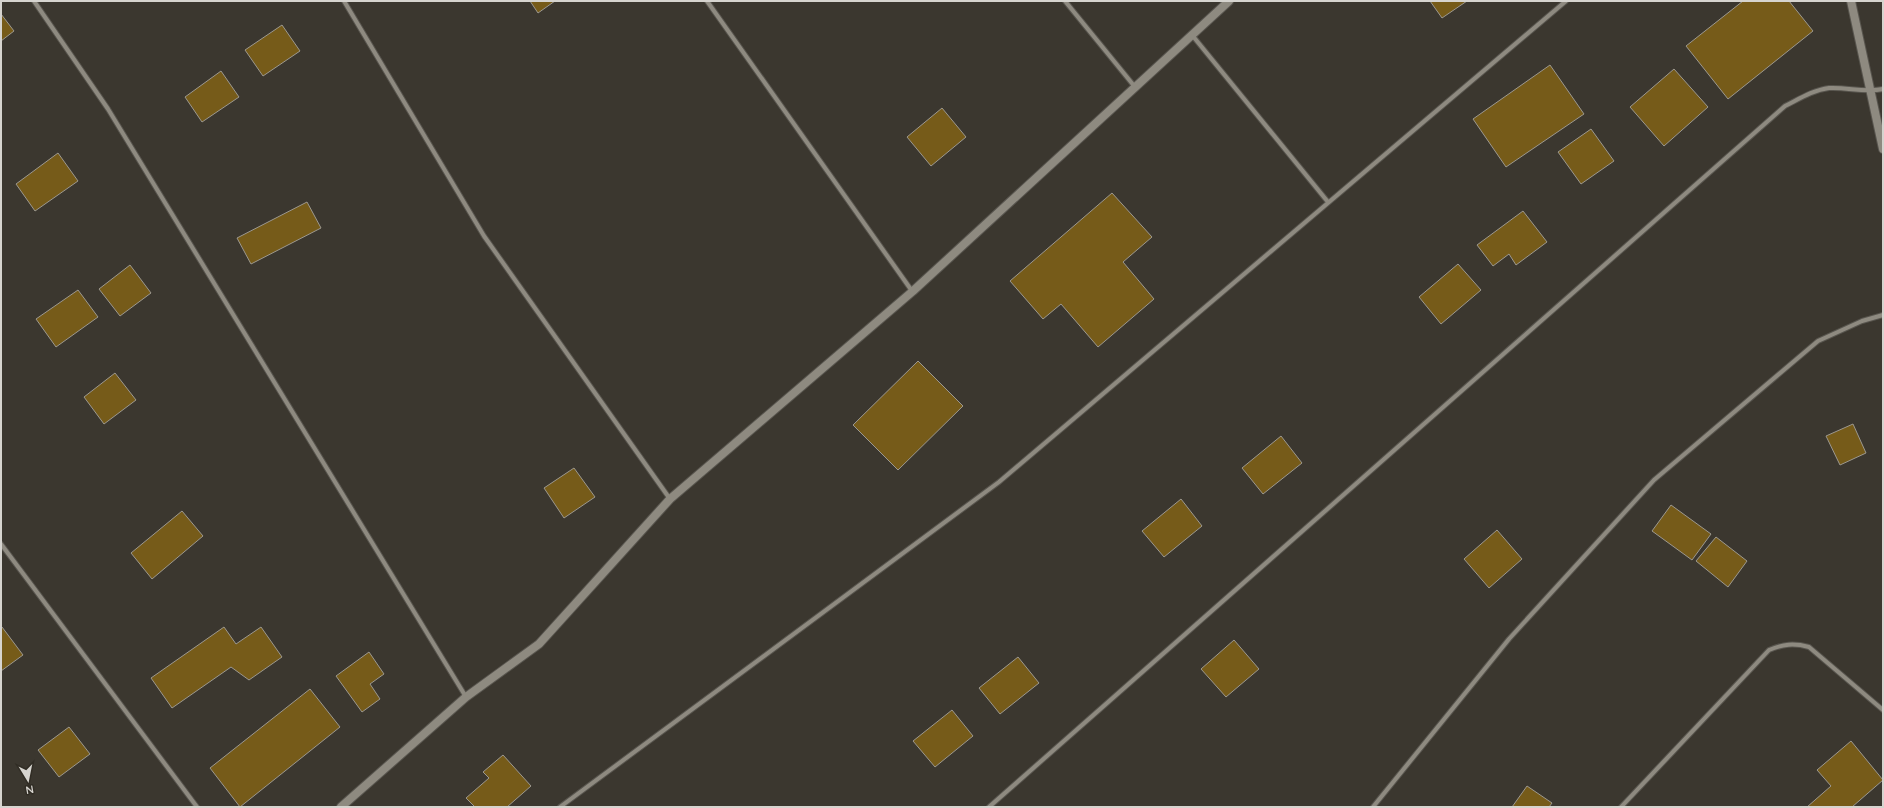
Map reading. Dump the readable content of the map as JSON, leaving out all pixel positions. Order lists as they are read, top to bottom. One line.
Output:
{"north":"bottom"}
